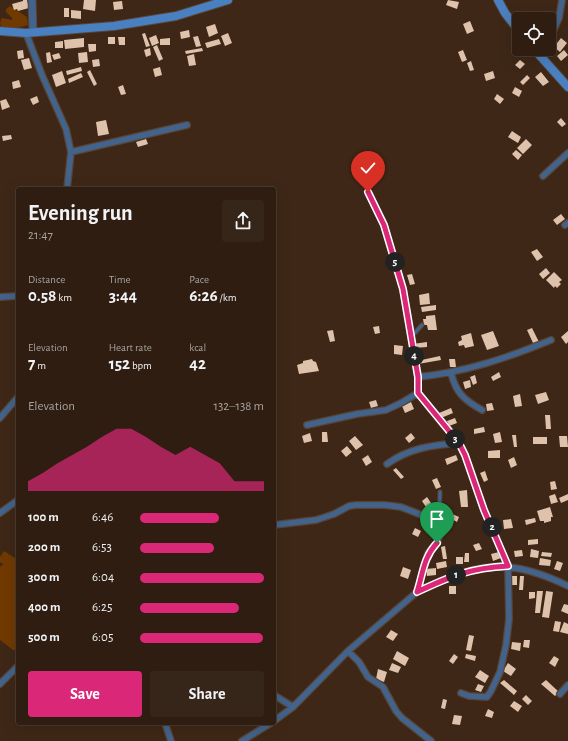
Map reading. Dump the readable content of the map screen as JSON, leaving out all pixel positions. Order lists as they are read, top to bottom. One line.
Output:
{"page":{"heading":["Evening run","21:47"],"pins":["5","4","3","2","1"],"stats":[["Distance","0.58 km"],["Time","3:44"],["Pace","6:26 /km"],["Elevation","7 m"],["Heart rate","152 bpm"],["kcal","42"]],"chart":["Elevation","132–138 m"],"list":[{"name":"100 m","note":"6:46"},{"name":"200 m","note":"6:53"},{"name":"300 m","note":"6:04"},{"name":"400 m","note":"6:25"},{"name":"500 m","note":"6:05"}],"buttons":["Save","Share"]}}
